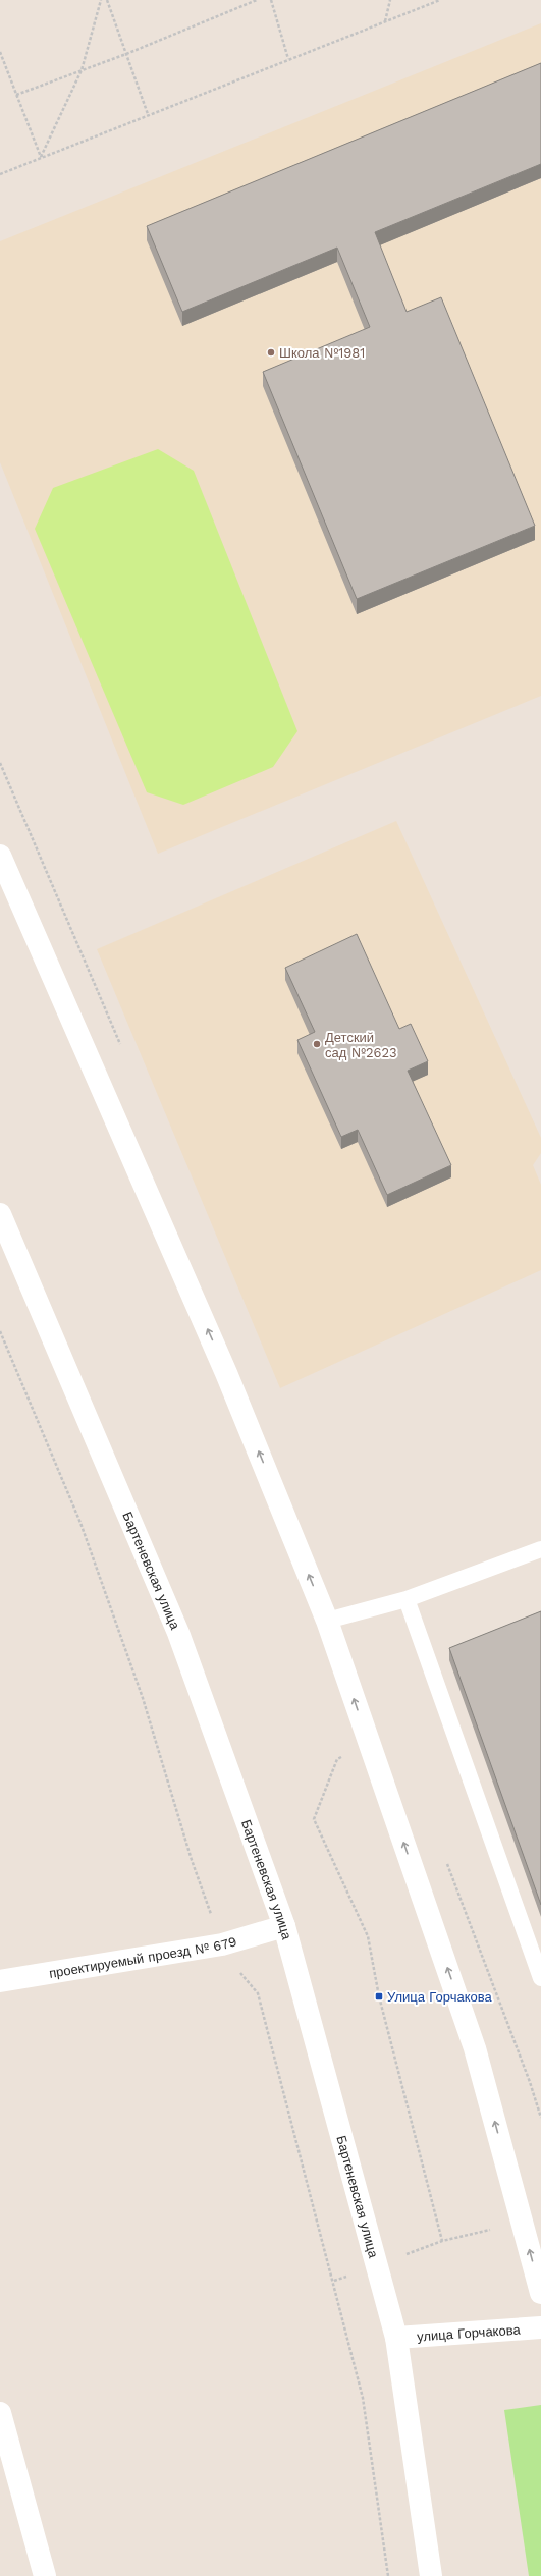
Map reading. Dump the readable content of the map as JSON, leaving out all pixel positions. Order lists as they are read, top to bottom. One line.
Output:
{"streets":{"street":["Бартеневская улица","проектируемый проезд № 679","улица Горчакова"]},"crossings":[["Бартеневская улица","проектируемый проезд № 679"],["Бартеневская улица","улица Горчакова"]],"places":{"other":["Школа №1981","Детский сад №2623"],"transit":["Улица Горчакова"]}}
